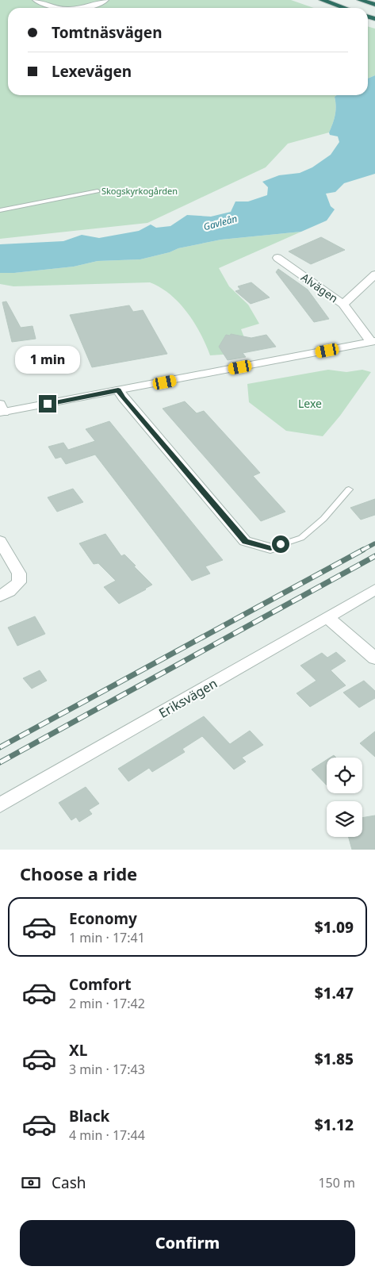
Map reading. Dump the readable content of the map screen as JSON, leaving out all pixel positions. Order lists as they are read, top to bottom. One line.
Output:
{"streets":{"street":["Alvägen","Eriksvägen"]},"water":["Gavleån"],"parks":["Skogskyrkogården","Lexe"],"page":{"banner":["Tomtnäsvägen","Lexevägen"],"bubble":"1 min","heading":"Choose a ride","list":[{"name":"Economy","note":"1 min · 17:41","value":"$1.09"},{"name":"Comfort","note":"2 min · 17:42","value":"$1.47"},{"name":"XL","note":"3 min · 17:43","value":"$1.85"},{"name":"Black","note":"4 min · 17:44","value":"$1.12"}],"pay":["Cash","150 m"],"buttons":"Confirm"}}
